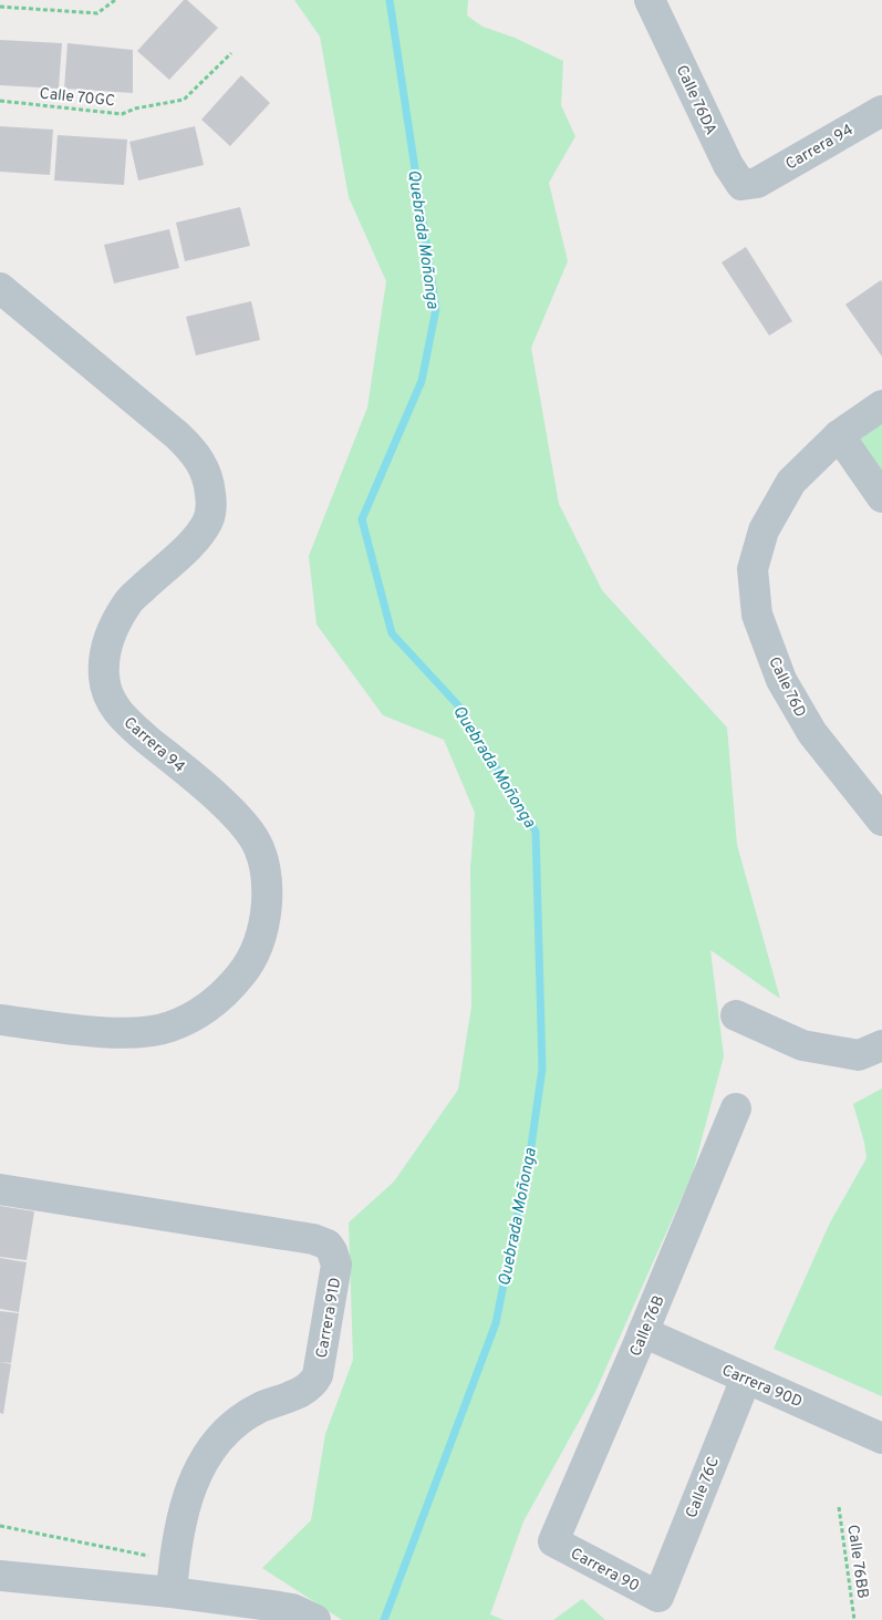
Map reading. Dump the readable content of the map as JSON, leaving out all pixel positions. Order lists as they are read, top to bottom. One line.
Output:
{"streets":{"street":["Calle 76DA","Carrera 94","Calle 76D","Carrera 91D","Calle 76B","Carrera 90D","Calle 76C","Carrera 90"],"path":["Calle 70GC","Calle 76BB"]},"crossings":[["Calle 76DA","Carrera 94"],["Calle 76B","Carrera 90D"],["Calle 76B","Carrera 90"],["Carrera 90D","Calle 76C"],["Calle 76C","Carrera 90"]],"water":["Quebrada Moñonga"]}
